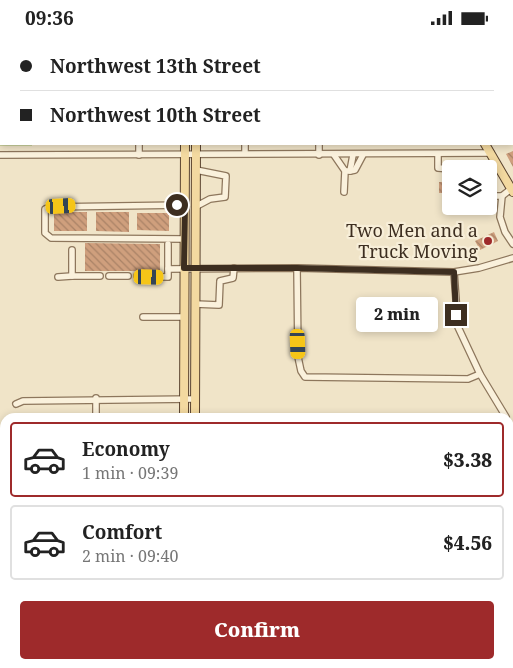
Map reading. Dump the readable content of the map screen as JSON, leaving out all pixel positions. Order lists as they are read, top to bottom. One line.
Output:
{"places":["Two Men and a Truck Moving"],"page":{"status":"09:36","banner":["Northwest 13th Street","Northwest 10th Street"],"bubble":"2 min","list":[{"name":"Economy","note":"1 min · 09:39","value":"$3.38"},{"name":"Comfort","note":"2 min · 09:40","value":"$4.56"}],"buttons":"Confirm"}}
